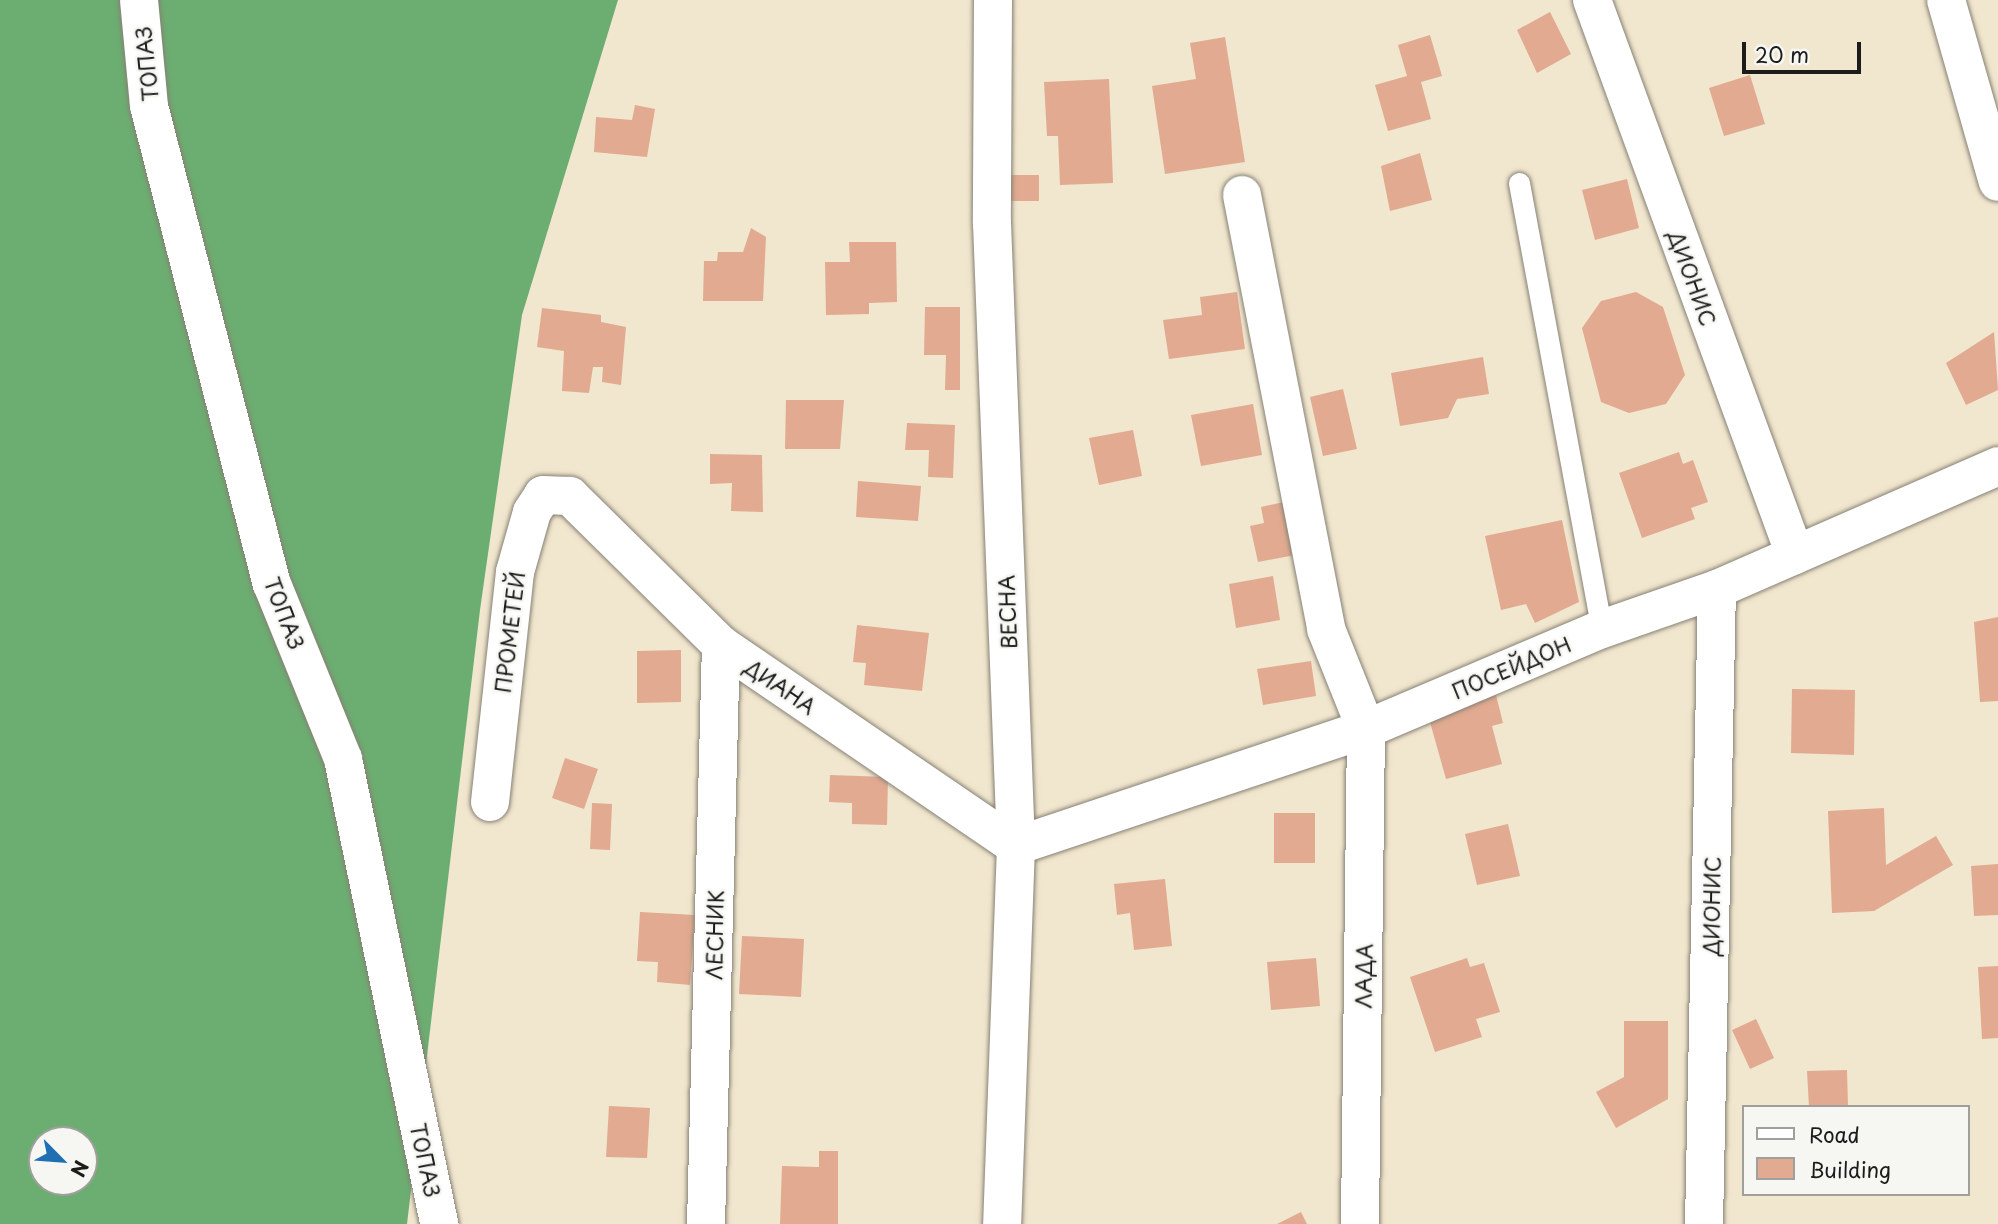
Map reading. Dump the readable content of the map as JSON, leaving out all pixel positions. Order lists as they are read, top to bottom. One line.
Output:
{"streets":{"street":["ТОПАЗ","ДИОНИС","ВЕСНА","ПРОМЕТЕЙ","ПОСЕЙДОН","ДИАНА","ЛЕСНИК","ЛАДА"]},"crossings":[["ДИОНИС","ПОСЕЙДОН"],["ВЕСНА","ПОСЕЙДОН"],["ВЕСНА","ДИАНА"],["ПРОМЕТЕЙ","ДИАНА"],["ПОСЕЙДОН","ДИАНА"],["ПОСЕЙДОН","ЛАДА"],["ДИАНА","ЛЕСНИК"]],"legend":["Road","Building"],"scale_bar":"20 m","north":"bottom right"}
